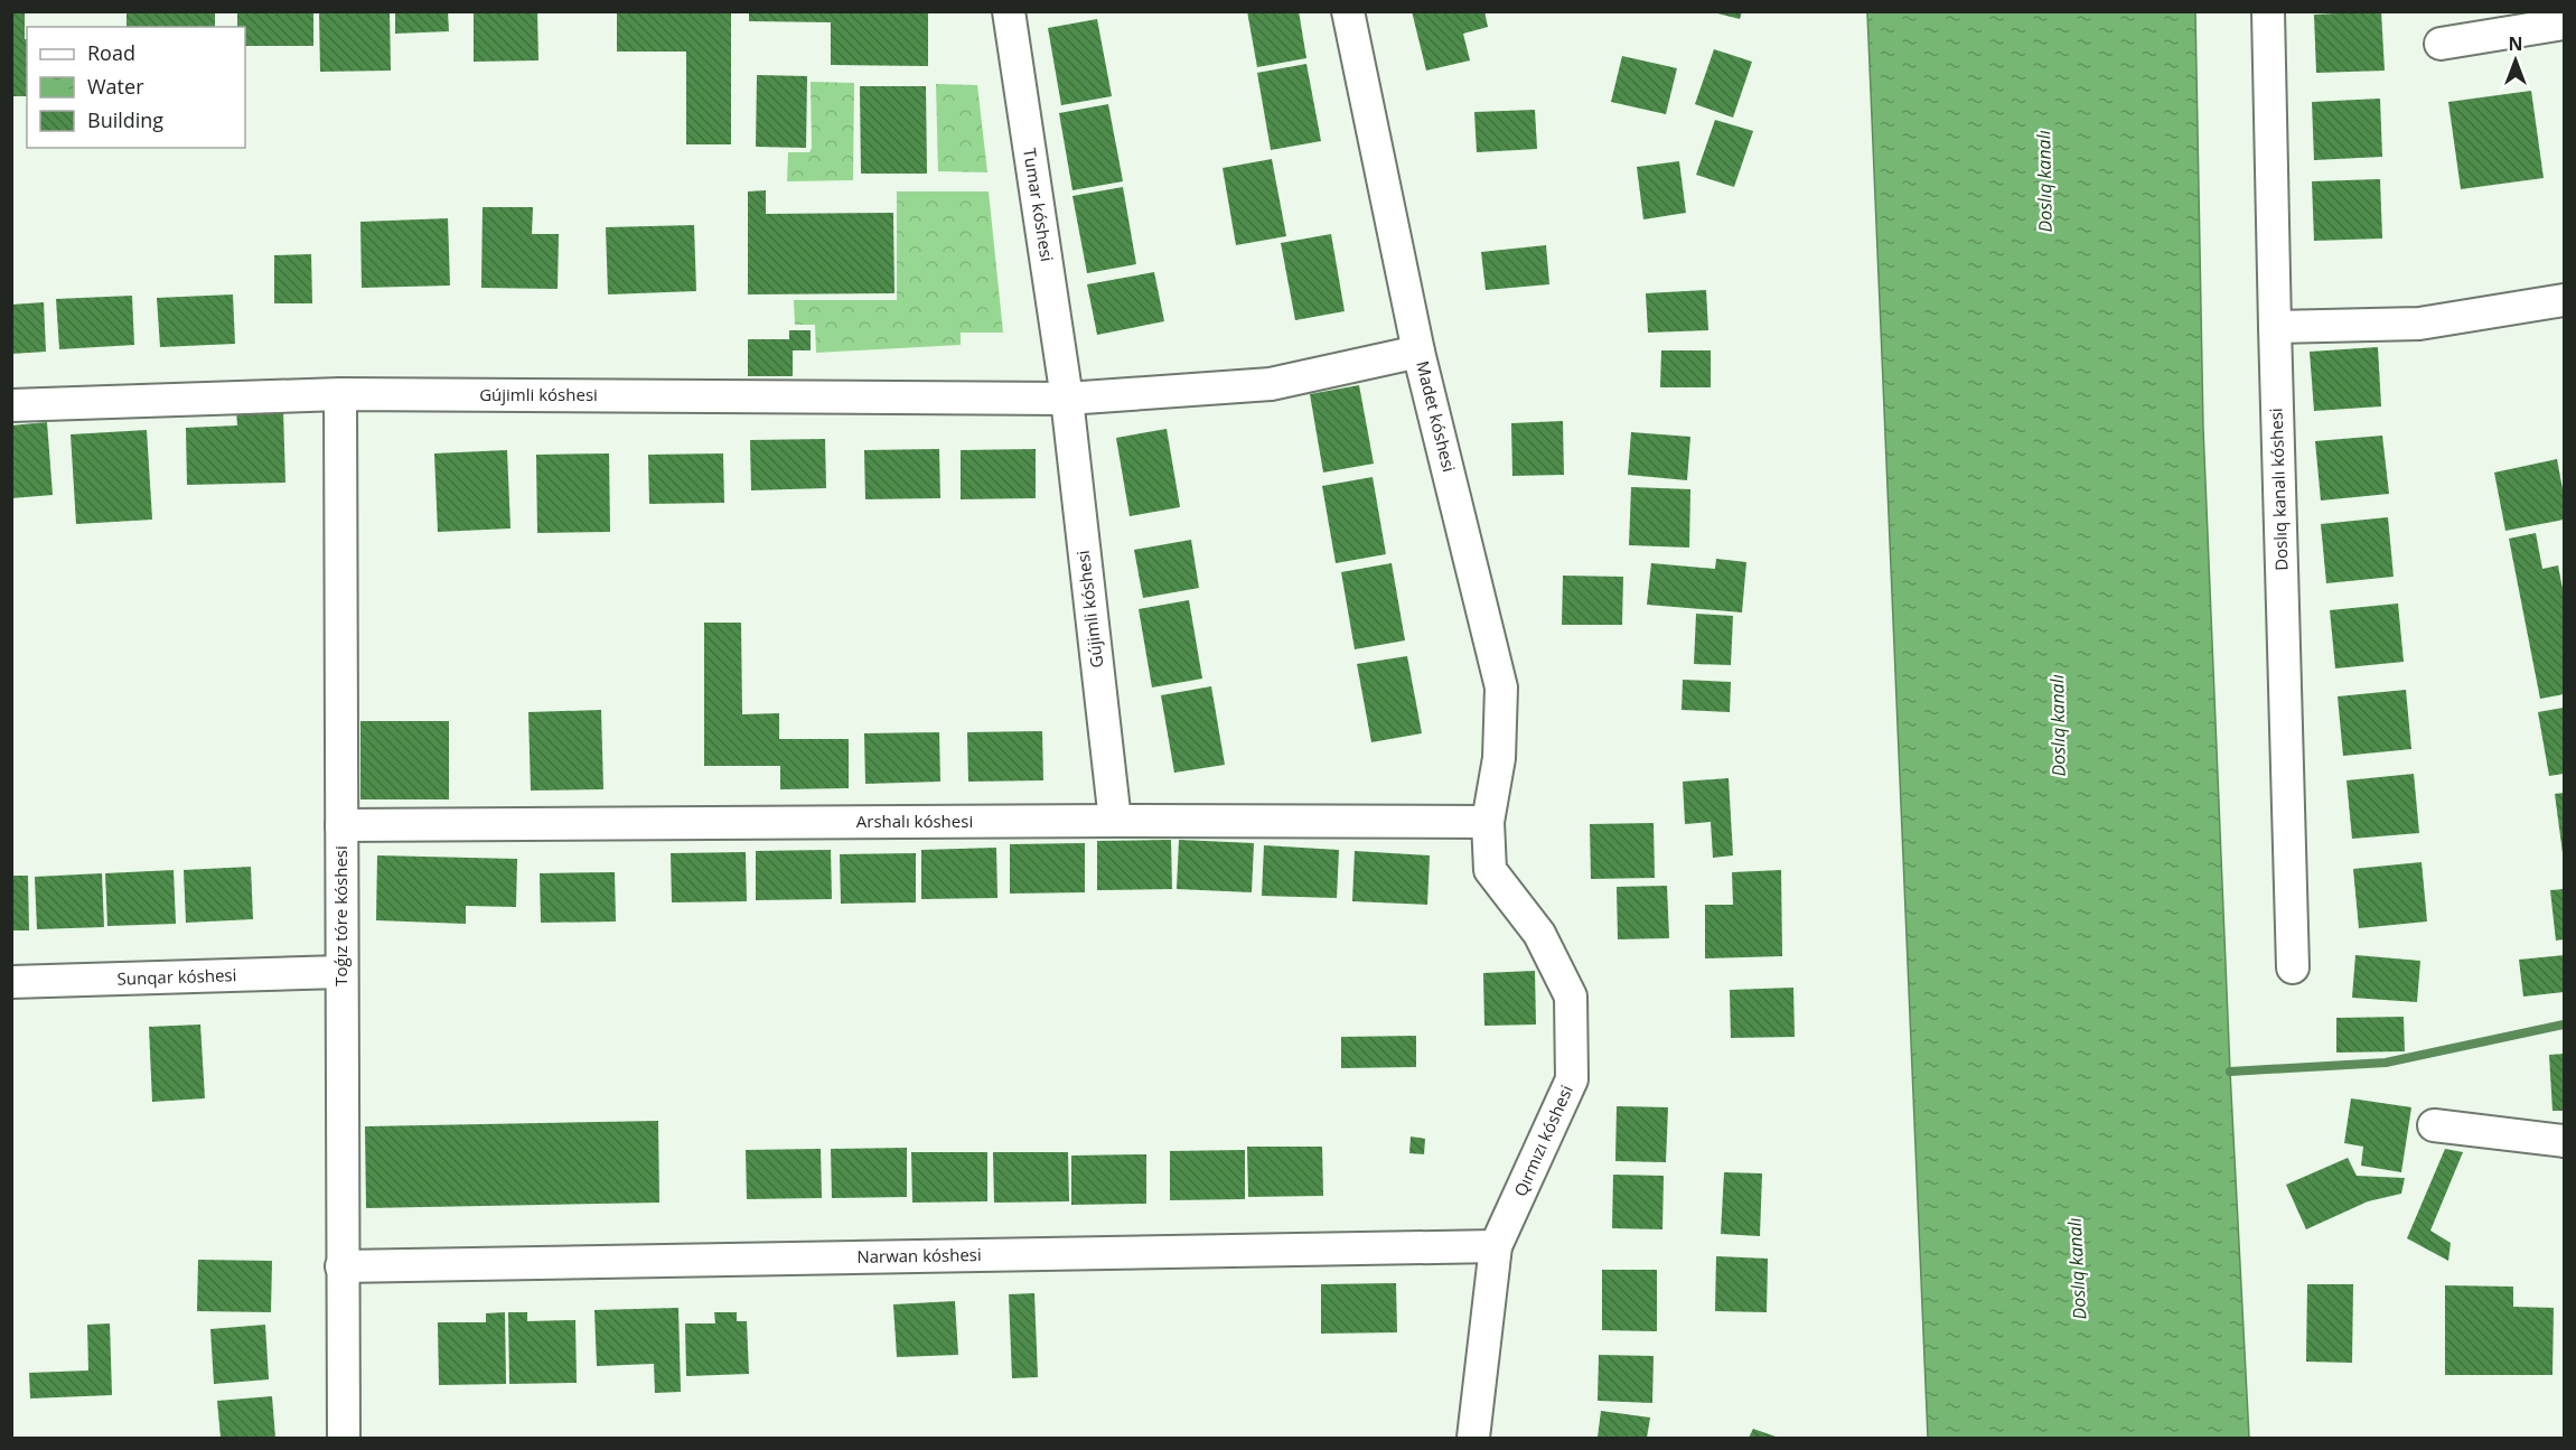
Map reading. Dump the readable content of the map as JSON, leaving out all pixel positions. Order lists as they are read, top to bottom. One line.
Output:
{"streets":{"street":["Tumar kóshesi","Gújimli kóshesi","Madet kóshesi","Doslıq kanalı kóshesi","Arshalı kóshesi","Toǵız tóre kóshesi","Sunqar kóshesi","Qırmızı kóshesi","Narwan kóshesi"]},"crossings":[["Tumar kóshesi","Gújimli kóshesi"],["Gújimli kóshesi","Madet kóshesi"],["Gújimli kóshesi","Arshalı kóshesi"],["Gújimli kóshesi","Toǵız tóre kóshesi"],["Madet kóshesi","Arshalı kóshesi"],["Madet kóshesi","Qırmızı kóshesi"],["Arshalı kóshesi","Toǵız tóre kóshesi"],["Arshalı kóshesi","Qırmızı kóshesi"],["Toǵız tóre kóshesi","Sunqar kóshesi"],["Toǵız tóre kóshesi","Narwan kóshesi"],["Qırmızı kóshesi","Narwan kóshesi"]],"water":["Doslıq kanalı"],"legend":["Road","Water","Building"],"north":"top"}
